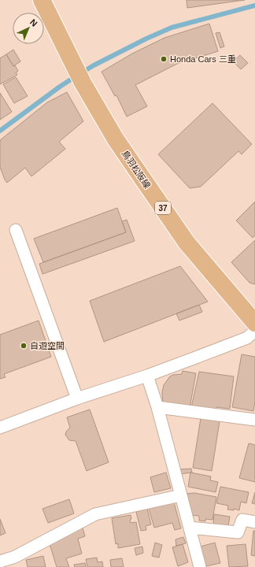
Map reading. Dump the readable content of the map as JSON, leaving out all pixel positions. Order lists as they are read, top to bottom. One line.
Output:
{"streets":{"main road":["鳥羽松阪線","37"]},"places":["Honda Cars 三重","自遊空間"],"north":"top right"}
